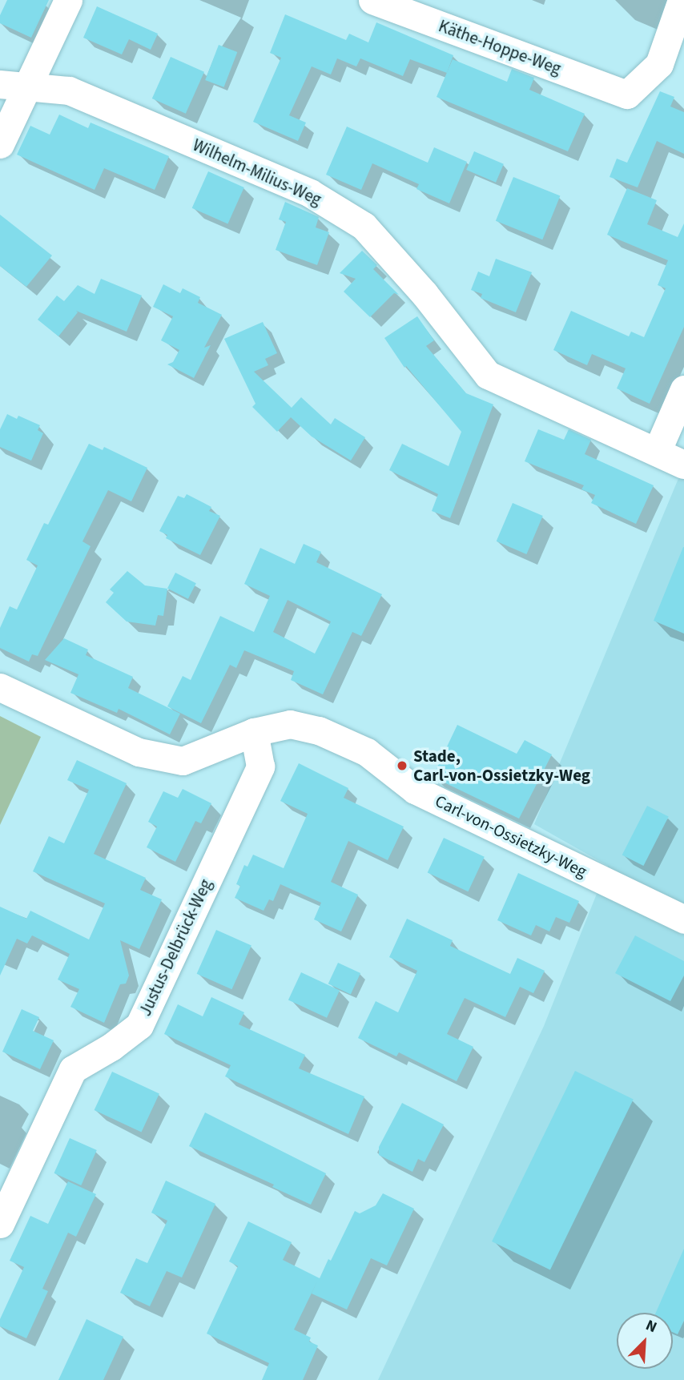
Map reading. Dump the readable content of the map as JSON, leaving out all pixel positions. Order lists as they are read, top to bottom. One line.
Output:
{"streets":{"street":["Käthe-Hoppe-Weg","Wilhelm-Milius-Weg","Carl-von-Ossietzky-Weg","Justus-Delbrück-Weg"]},"crossings":[["Carl-von-Ossietzky-Weg","Justus-Delbrück-Weg"]],"places":["Stade, Carl-von-Ossietzky-Weg"],"north":"top right"}
